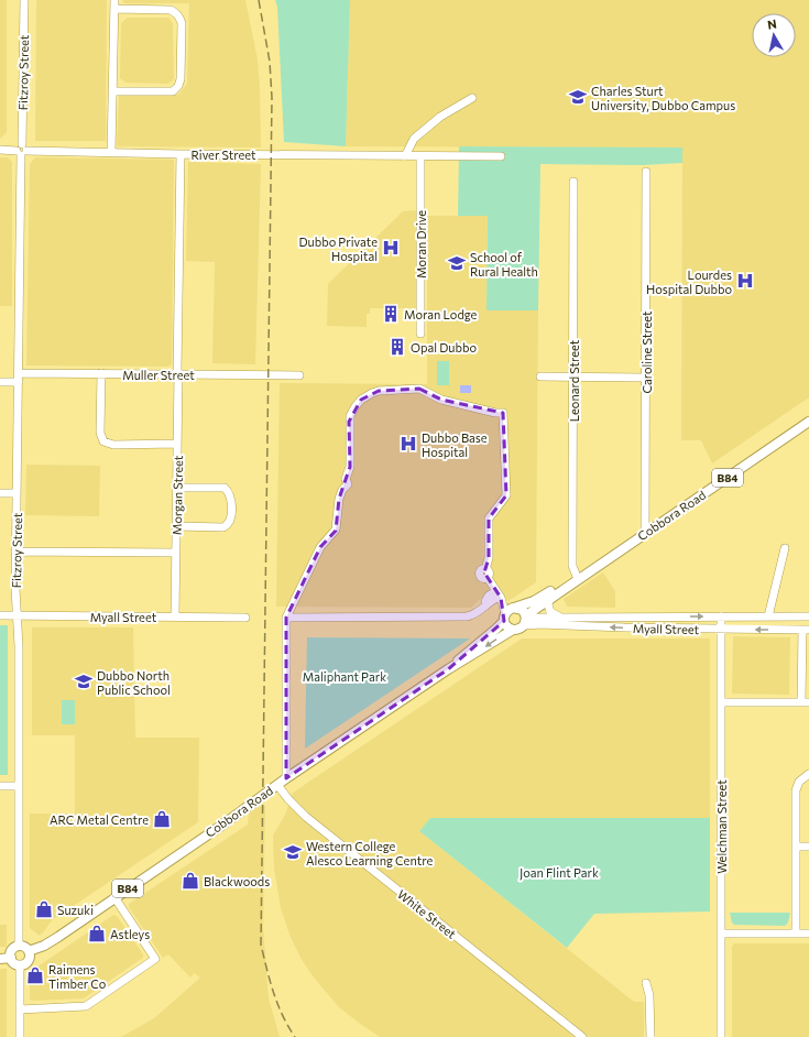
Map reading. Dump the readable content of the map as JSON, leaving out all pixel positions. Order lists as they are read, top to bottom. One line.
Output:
{"streets":{"main road":["B84","Cobbora Road"],"street":["Fitzroy Street","River Street","Moran Drive","Caroline Street","Muller Street","Leonard Street","Morgan Street","Myall Street","Welchman Street","White Street"]},"crossings":[["Fitzroy Street","River Street"],["Fitzroy Street","Muller Street"],["Fitzroy Street","Cobbora Road"],["Fitzroy Street","Myall Street"],["River Street","Moran Drive"],["River Street","Morgan Street"],["Caroline Street","Cobbora Road"],["Muller Street","Morgan Street"],["Leonard Street","Cobbora Road"],["B84","Cobbora Road"],["B84","Myall Street"],["Morgan Street","Myall Street"],["Cobbora Road","Myall Street"],["Cobbora Road","White Street"],["Myall Street","Welchman Street"]],"parks":["Maliphant Park","Joan Flint Park"],"places":{"school or university":["Charles Sturt University, Dubbo Campus","School of Rural Health","Dubbo North Public School","Western College Alesco Learning Centre"],"hospital":["Dubbo Private Hospital","Lourdes Hospital Dubbo","Dubbo Base Hospital"],"building":["Moran Lodge","Opal Dubbo"],"shop":["ARC Metal Centre","Blackwoods","Suzuki","Astleys","Raimens Timber Co"]},"north":"top"}
